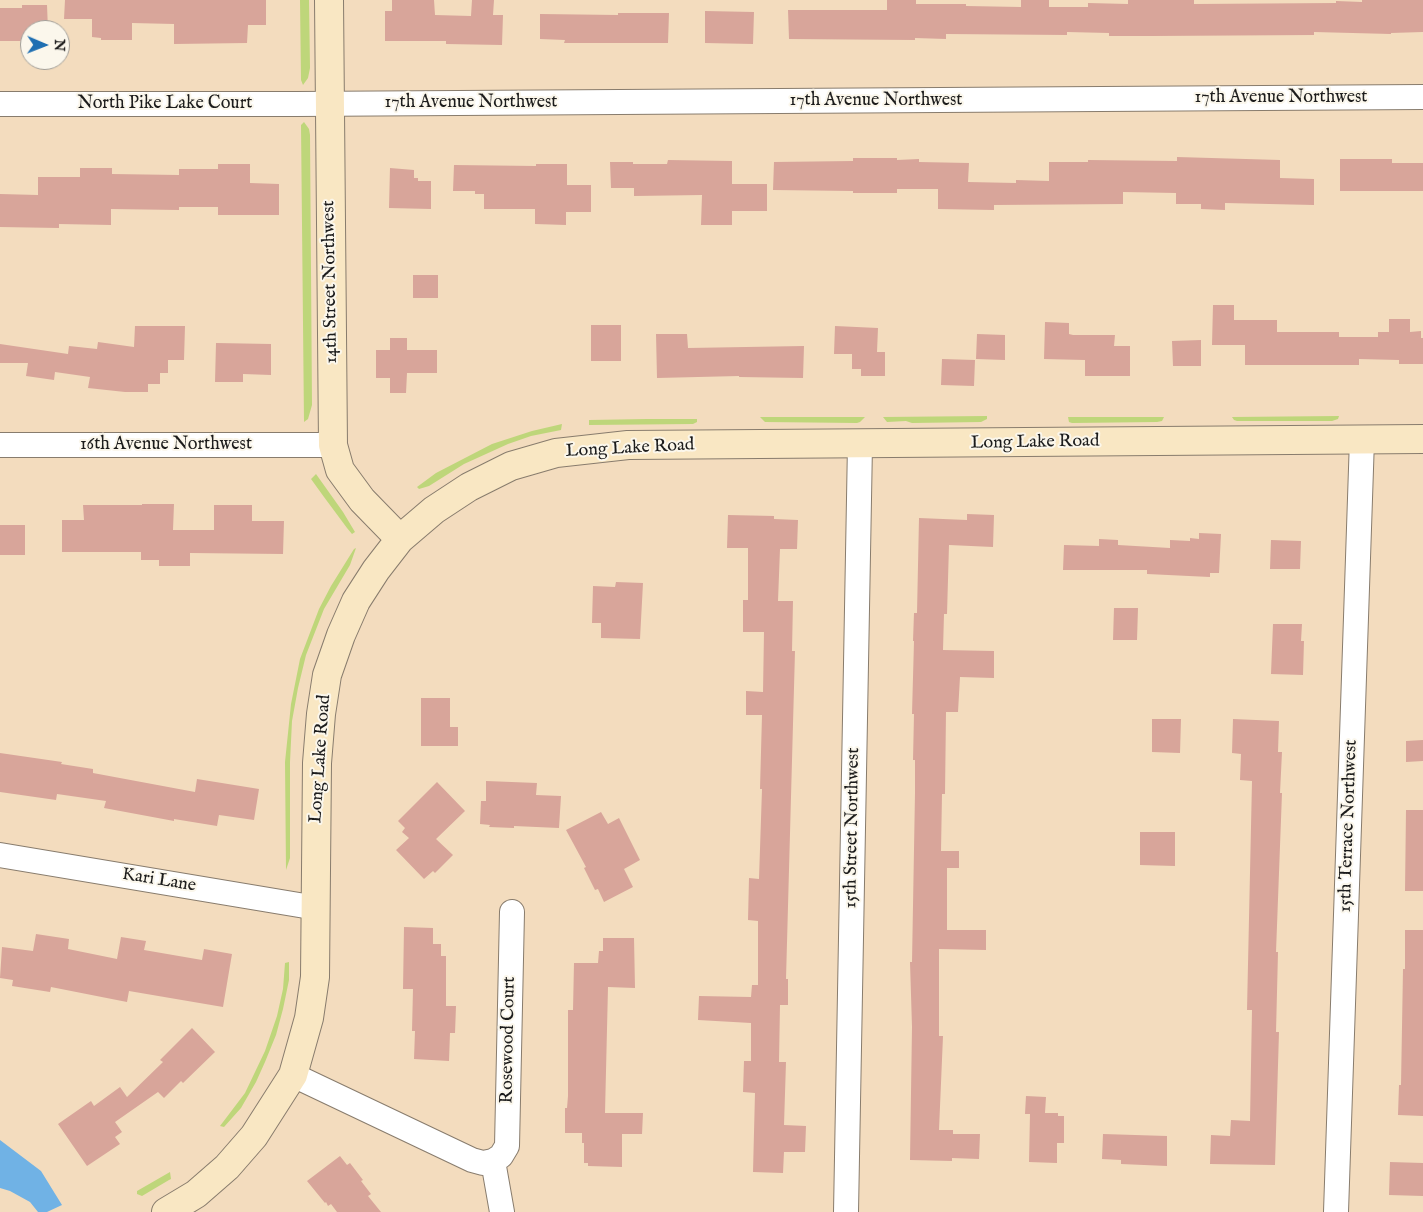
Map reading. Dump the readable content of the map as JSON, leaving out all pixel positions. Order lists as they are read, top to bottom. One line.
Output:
{"streets":{"street":["17th Avenue Northwest","North Pike Lake Court","14th Street Northwest","Long Lake Road","16th Avenue Northwest","15th Terrace Northwest","15th Street Northwest","Kari Lane","Rosewood Court"]},"crossings":[["17th Avenue Northwest","North Pike Lake Court"],["17th Avenue Northwest","14th Street Northwest"],["North Pike Lake Court","14th Street Northwest"],["14th Street Northwest","Long Lake Road"],["14th Street Northwest","16th Avenue Northwest"],["Long Lake Road","15th Terrace Northwest"],["Long Lake Road","15th Street Northwest"],["Long Lake Road","Kari Lane"]],"north":"right"}
